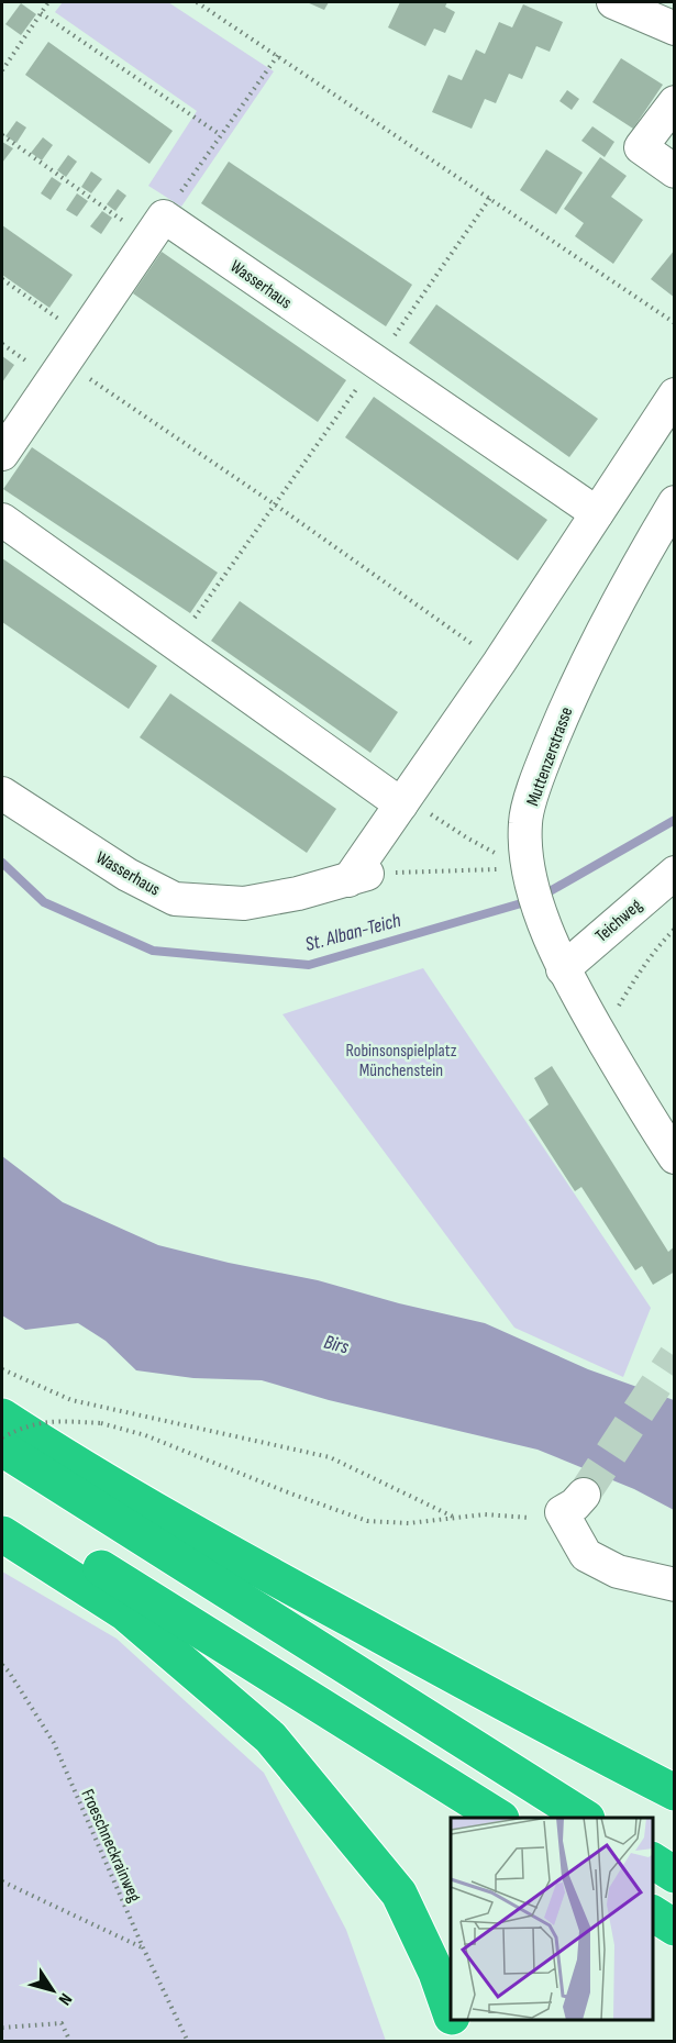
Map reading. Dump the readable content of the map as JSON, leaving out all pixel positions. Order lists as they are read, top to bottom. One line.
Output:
{"streets":{"street":["Wasserhaus","Muttenzerstrasse","Teichweg"],"path":["Froeschneckrainweg"]},"crossings":[["Muttenzerstrasse","Teichweg"]],"water":["St. Alban-Teich","Birs"],"parks":["Robinsonspielplatz Münchenstein"],"north":"bottom right"}
